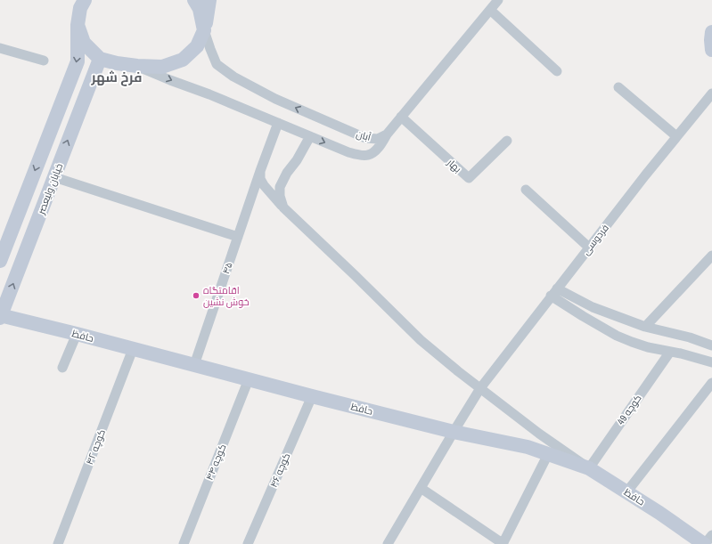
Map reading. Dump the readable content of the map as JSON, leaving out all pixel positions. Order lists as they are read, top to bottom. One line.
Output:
{"streets":{"street":["آبان","بهار","خیابان ولیعصر","فردوسی","۴۵","حافظ","کوچه 49","کوچه ۴۲","کوچه ۴۴","کوچه ۴۶"]},"crossings":[["خیابان ولیعصر","حافظ"],["فردوسی","حافظ"],["۴۵","حافظ"],["حافظ","کوچه 49"],["حافظ","کوچه ۴۲"],["حافظ","کوچه ۴۴"],["حافظ","کوچه ۴۶"]],"districts":["فرخ شهر"],"places":["اقامتگاه خوش نشین"]}
